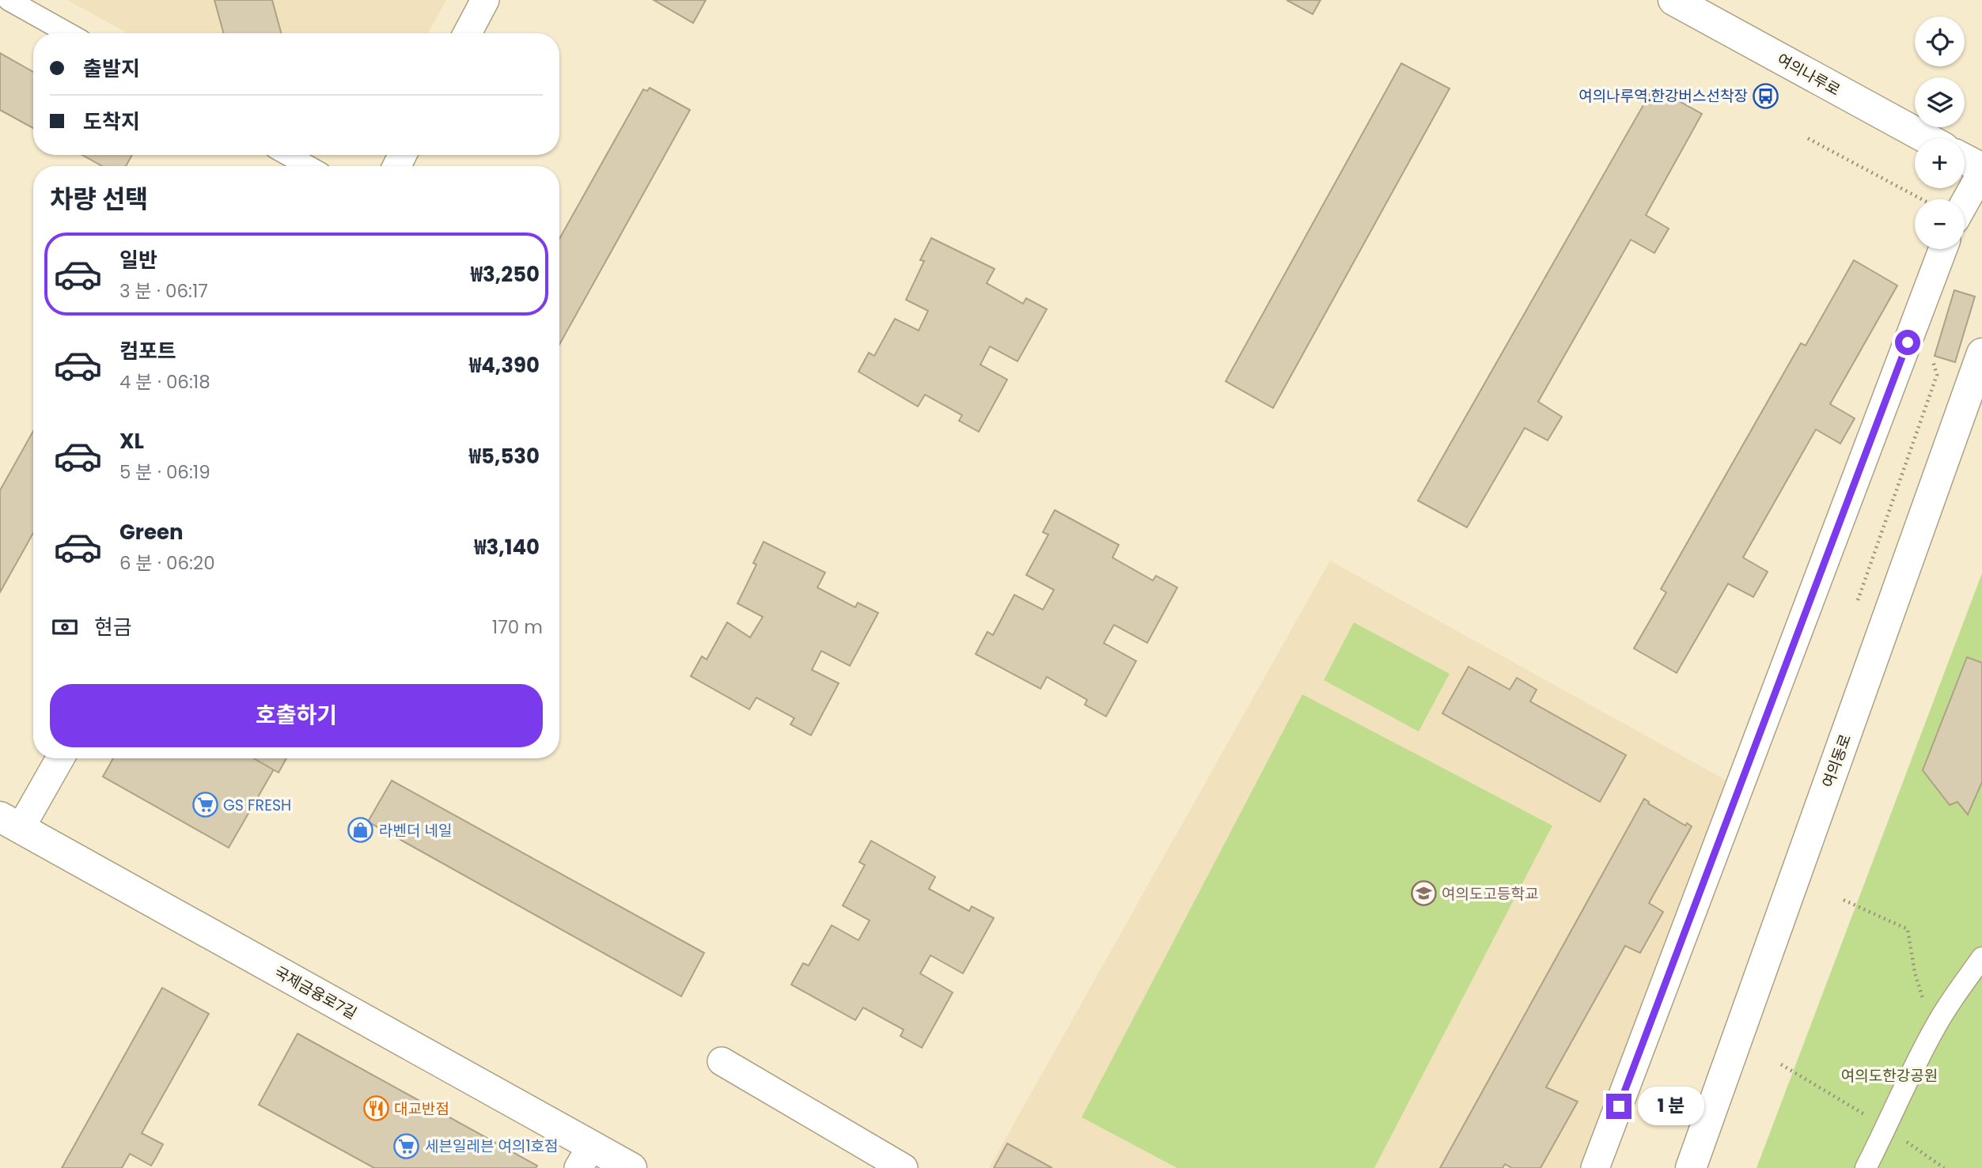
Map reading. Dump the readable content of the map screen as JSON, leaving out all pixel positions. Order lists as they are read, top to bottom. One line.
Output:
{"streets":{"street":["여의나루로","여의동로","국제금융로7길"]},"parks":["여의도한강공원"],"places":{"bus stop":["여의나루역.한강버스선착장"],"supermarket":["GS FRESH","세븐일레븐 여의1호점"],"shop":["라벤더 네일"],"school or university":["여의도고등학교"],"restaurant":["대교반점"]},"page":{"map_buttons":["+","−"],"banner":["출발지","도착지"],"heading":"차량 선택","list":[{"name":"일반","note":"3 분 · 06:17","value":"₩3,250"},{"name":"컴포트","note":"4 분 · 06:18","value":"₩4,390"},{"name":"XL","note":"5 분 · 06:19","value":"₩5,530"},{"name":"Green","note":"6 분 · 06:20","value":"₩3,140"}],"pay":["현금","170 m"],"buttons":"호출하기","bubble":"1 분"}}
